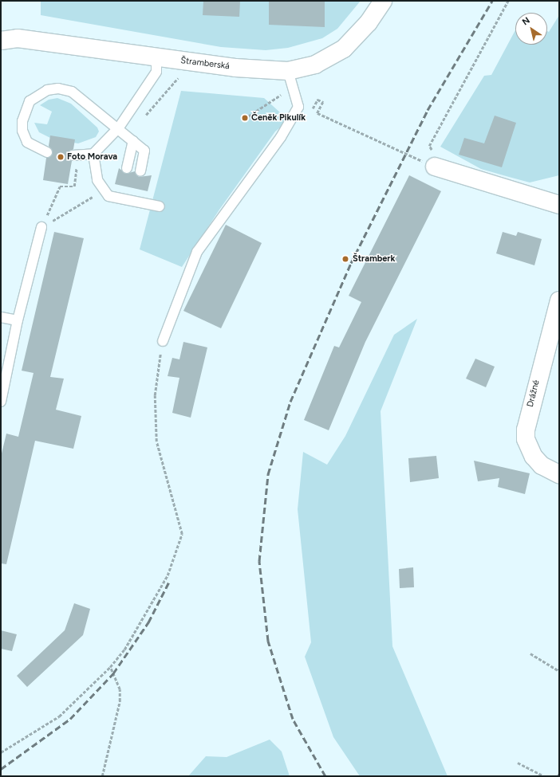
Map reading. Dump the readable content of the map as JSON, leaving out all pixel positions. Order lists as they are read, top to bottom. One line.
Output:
{"streets":{"street":["Štramberská","Drážné"]},"places":["Čeněk Pikulík","Foto Morava","Štramberk"],"north":"top left"}
